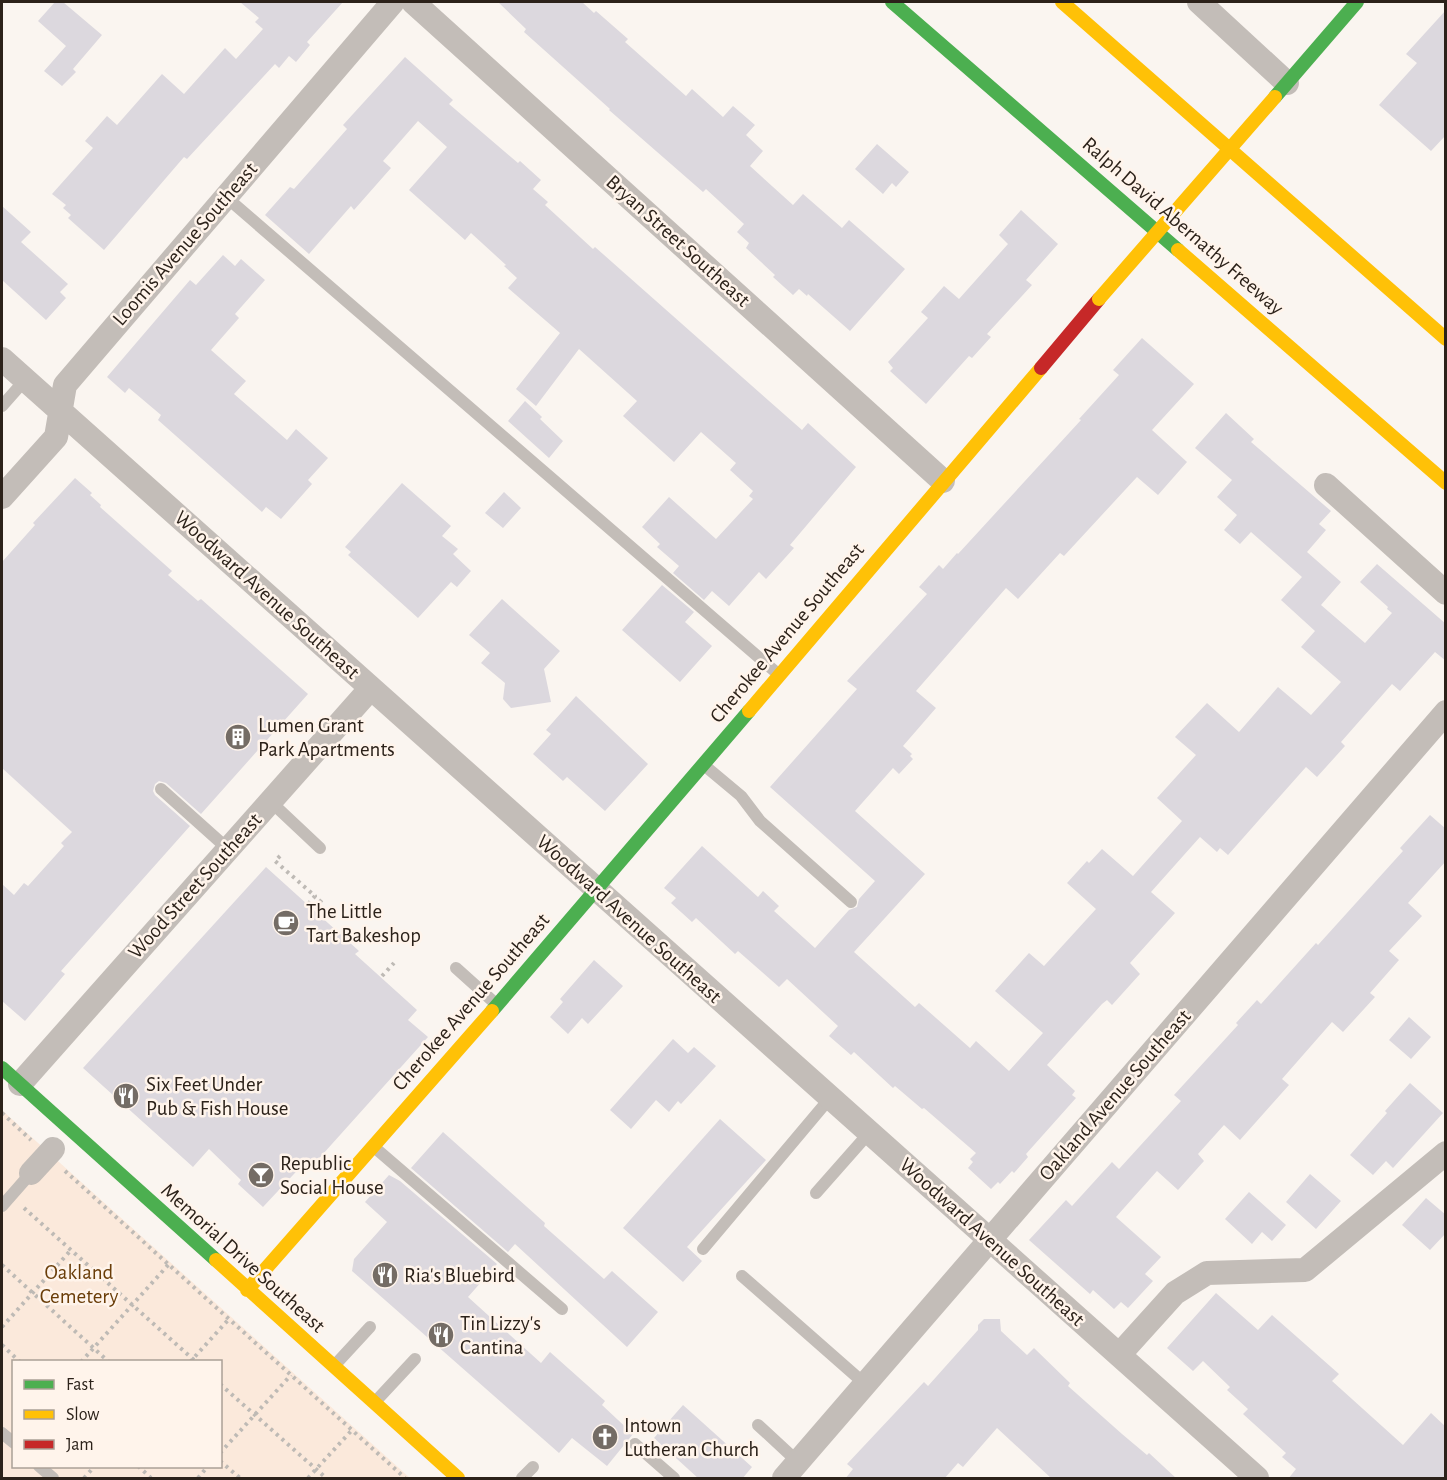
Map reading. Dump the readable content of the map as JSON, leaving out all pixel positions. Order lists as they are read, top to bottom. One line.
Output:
{"streets":{"main road":["Ralph David Abernathy Freeway","Cherokee Avenue Southeast","Memorial Drive Southeast"],"street":["Bryan Street Southeast","Loomis Avenue Southeast","Woodward Avenue Southeast","Wood Street Southeast","Oakland Avenue Southeast"]},"crossings":[["Bryan Street Southeast","Cherokee Avenue Southeast"],["Loomis Avenue Southeast","Woodward Avenue Southeast"],["Woodward Avenue Southeast","Cherokee Avenue Southeast"],["Woodward Avenue Southeast","Wood Street Southeast"],["Woodward Avenue Southeast","Oakland Avenue Southeast"],["Cherokee Avenue Southeast","Memorial Drive Southeast"],["Wood Street Southeast","Memorial Drive Southeast"]],"parks":["Oakland Cemetery"],"places":{"building":["Lumen Grant Park Apartments"],"cafe":["The Little Tart Bakeshop"],"restaurant":["Six Feet Under Pub & Fish House","Ria's Bluebird","Tin Lizzy's Cantina"],"bar":["Republic Social House"],"church":["Intown Lutheran Church"]},"legend":["Fast","Slow","Jam"]}
